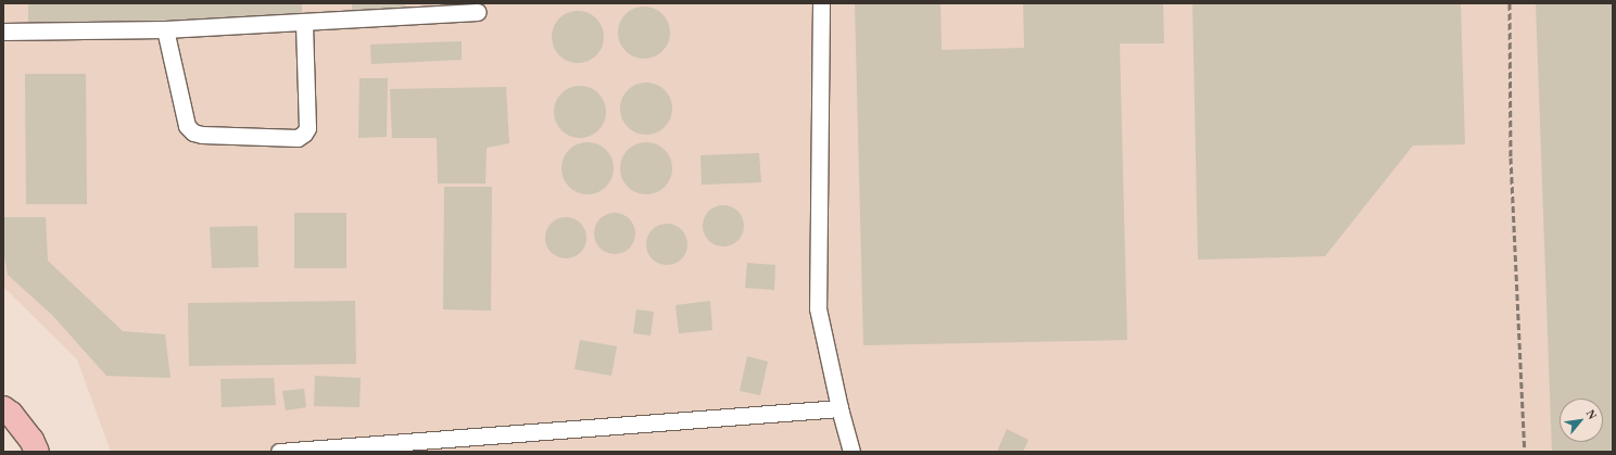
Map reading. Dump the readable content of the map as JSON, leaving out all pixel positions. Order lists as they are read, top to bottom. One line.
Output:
{"north":"top right"}
